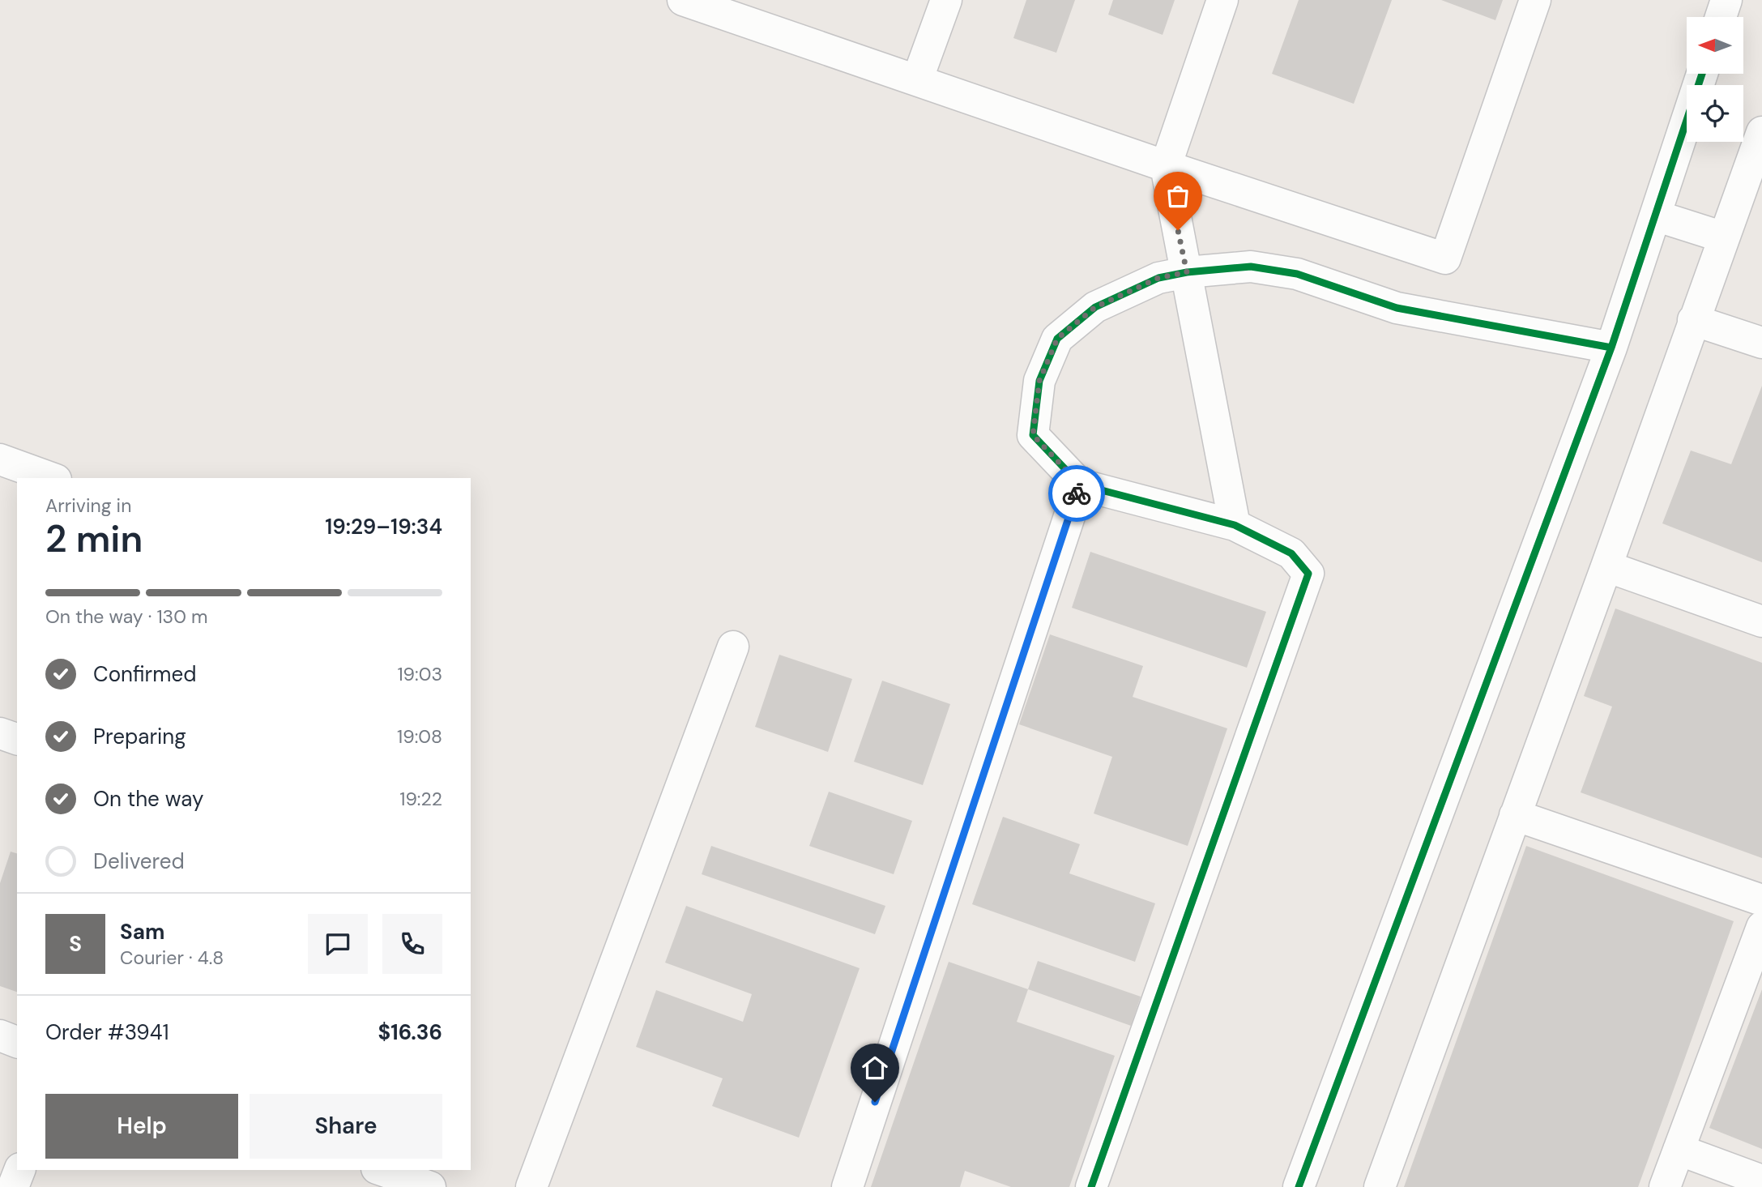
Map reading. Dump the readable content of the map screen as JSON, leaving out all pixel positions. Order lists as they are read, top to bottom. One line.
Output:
{"north":"left","page":{"heading":["2 min","Arriving in","19:29–19:34"],"panel":["Sam","Courier · 4.8","Order #3941","$16.36"],"bar":"On the way · 130 m","list":[["Confirmed","19:03"],["Preparing","19:08"],["On the way","19:22"],"Delivered"],"round":"S","buttons":["Help","Share"]}}
